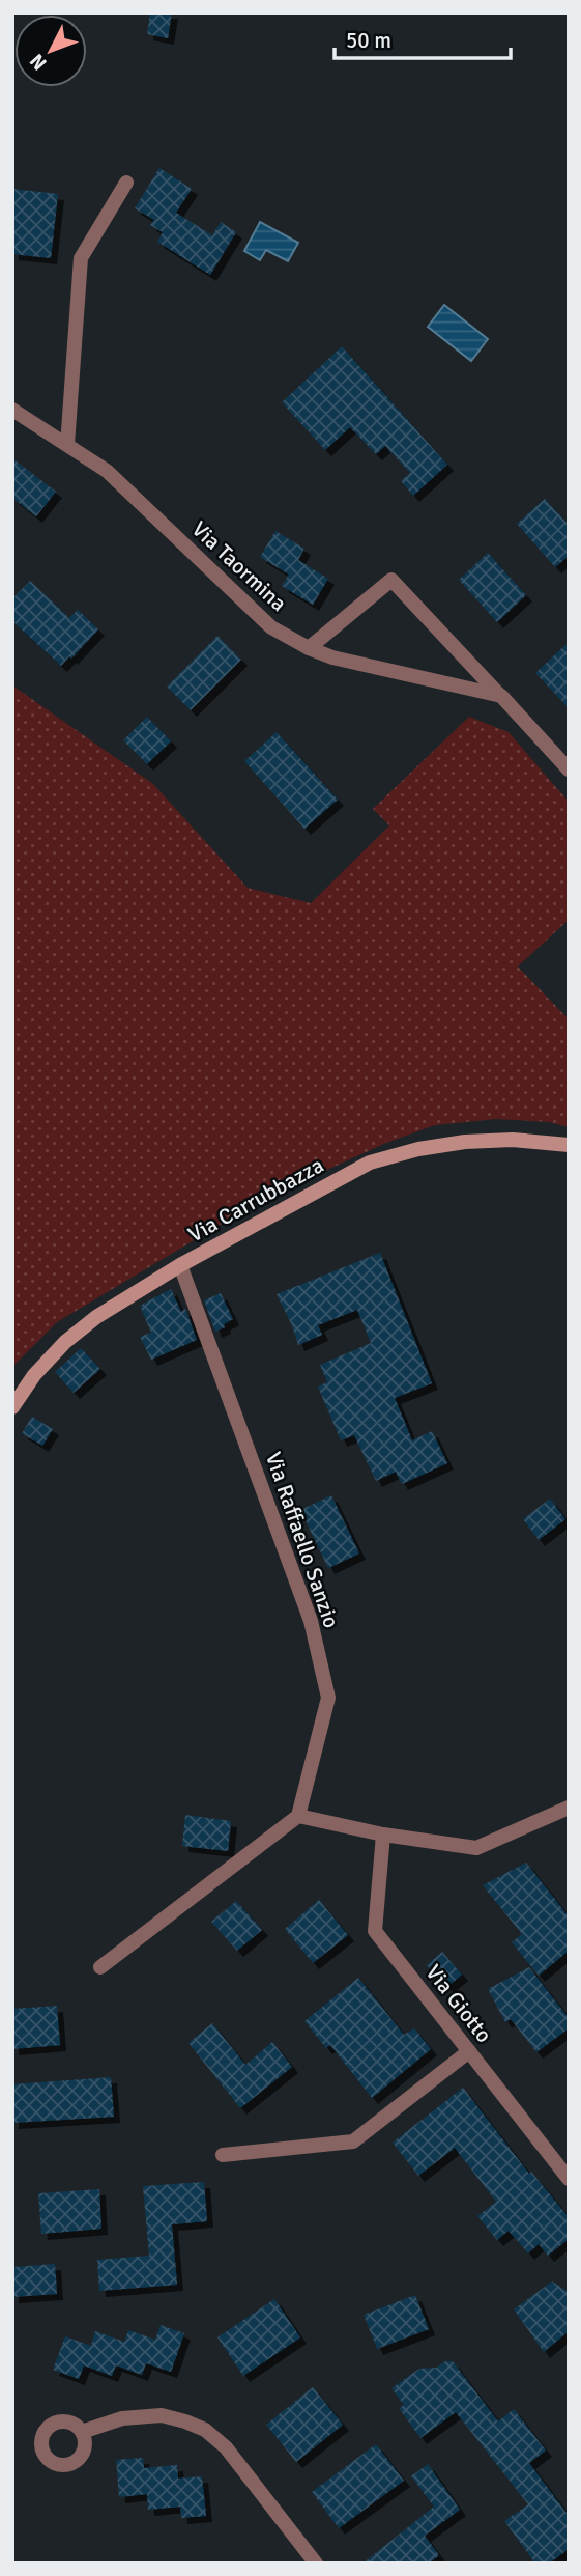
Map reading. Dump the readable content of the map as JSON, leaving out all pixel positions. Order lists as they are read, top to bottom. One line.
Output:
{"streets":{"main road":["Via Carrubbazza"],"street":["Via Taormina","Via Raffaello Sanzio","Via Giotto"]},"crossings":[["Via Carrubbazza","Via Raffaello Sanzio"]],"scale_bar":"50 m","north":"bottom left"}
